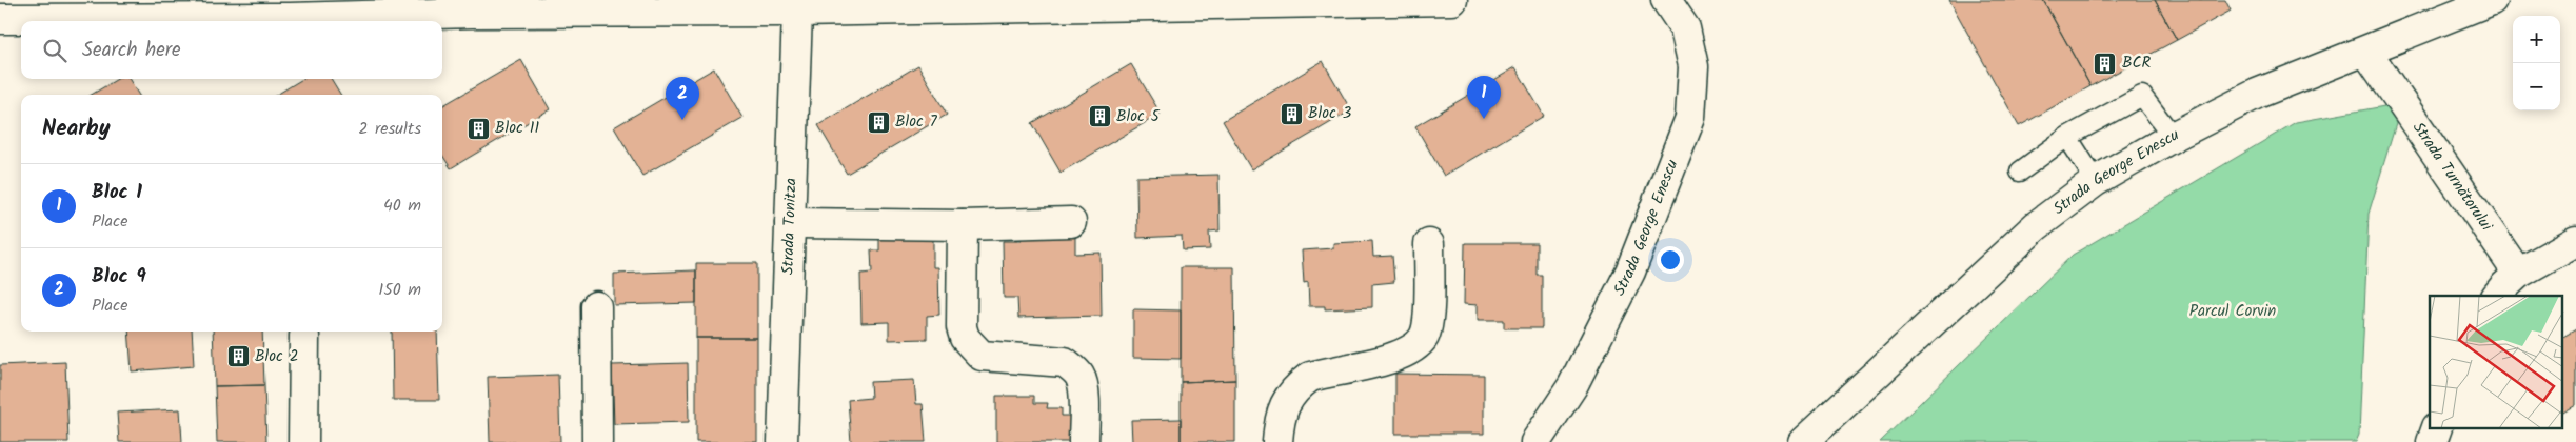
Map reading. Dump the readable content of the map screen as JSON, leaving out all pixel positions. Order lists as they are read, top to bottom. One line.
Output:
{"streets":{"street":["Strada George Enescu","Strada Turnătorului","Strada Tonitza"]},"crossings":[["Strada George Enescu","Strada Turnătorului"]],"parks":["Parcul Corvin"],"places":{"building":["BCR","Bloc 3","Bloc 5","Bloc 7","Bloc 11","Bloc 2"]},"page":{"map_buttons":["+","−"],"search":"Search here","pins":["1","2"],"heading":["Nearby","2 results"],"list":[{"mark":"1","name":"Bloc 1","note":"Place","value":"40 m"},{"mark":"2","name":"Bloc 9","note":"Place","value":"150 m"}]}}
